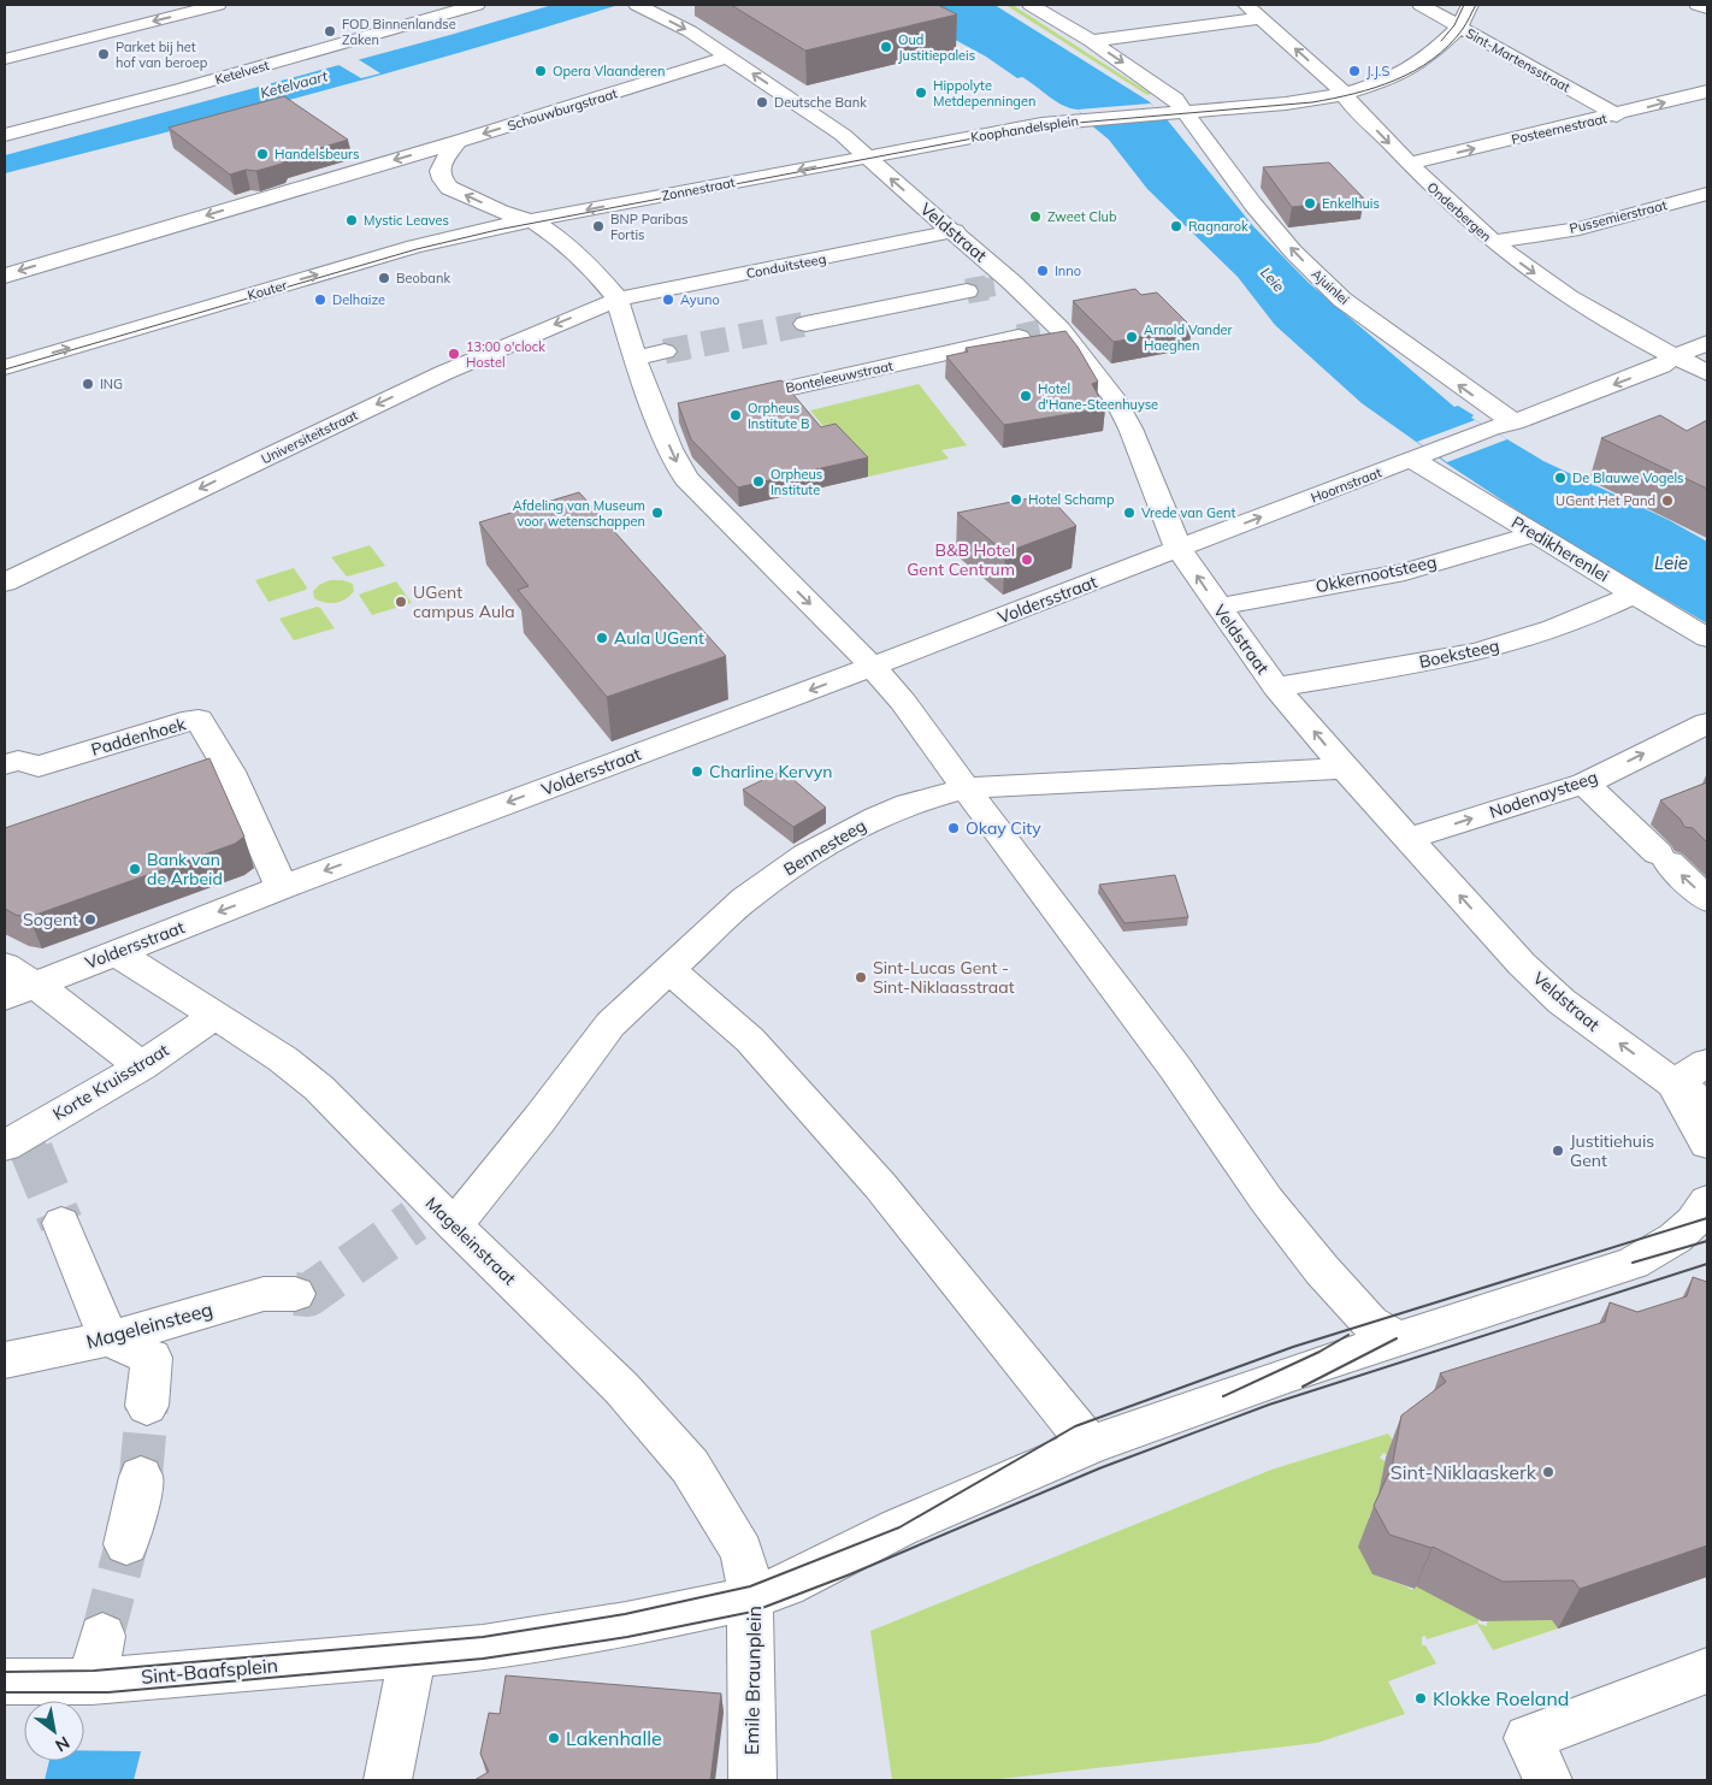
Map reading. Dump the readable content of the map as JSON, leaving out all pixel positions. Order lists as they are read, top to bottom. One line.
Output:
{"streets":{"street":["Sint-Martensstraat","Ketelvest","Schouwburgstraat","Koophandelsplein","Posteernestraat","Zonnestraat","Onderbergen","Pussemierstraat","Veldstraat","Conduitsteeg","Ajuinlei","Kouter","Bonteleeuwstraat","Universiteitstraat","Hoornstraat","Predikherenlei","Okkernootsteeg","Voldersstraat","Boeksteeg","Paddenhoek","Nodenaysteeg","Bennesteeg","Korte Kruisstraat","Mageleinstraat","Mageleinsteeg","Sint-Baafsplein","Emile Braunplein"]},"crossings":[["Sint-Martensstraat","Koophandelsplein"],["Sint-Martensstraat","Posteernestraat"],["Schouwburgstraat","Veldstraat"],["Koophandelsplein","Zonnestraat"],["Koophandelsplein","Onderbergen"],["Koophandelsplein","Veldstraat"],["Koophandelsplein","Ajuinlei"],["Posteernestraat","Onderbergen"],["Zonnestraat","Veldstraat"],["Zonnestraat","Kouter"],["Onderbergen","Pussemierstraat"],["Onderbergen","Hoornstraat"],["Veldstraat","Conduitsteeg"],["Veldstraat","Bonteleeuwstraat"],["Veldstraat","Hoornstraat"],["Veldstraat","Okkernootsteeg"],["Veldstraat","Voldersstraat"],["Veldstraat","Boeksteeg"],["Veldstraat","Nodenaysteeg"],["Veldstraat","Bennesteeg"],["Conduitsteeg","Universiteitstraat"],["Ajuinlei","Hoornstraat"],["Hoornstraat","Predikherenlei"],["Hoornstraat","Voldersstraat"],["Predikherenlei","Okkernootsteeg"],["Predikherenlei","Boeksteeg"],["Voldersstraat","Paddenhoek"],["Voldersstraat","Mageleinstraat"],["Bennesteeg","Mageleinstraat"],["Korte Kruisstraat","Mageleinstraat"],["Mageleinstraat","Sint-Baafsplein"],["Mageleinstraat","Emile Braunplein"],["Sint-Baafsplein","Emile Braunplein"]],"one_way":["Schouwburgstraat","Posteernestraat","Veldstraat","Voldersstraat","Nodenaysteeg"],"water":["Ketelvaart","Leie"],"places":["FOD Binnenlandse Zaken","Oud Justitiepaleis","Parket bij het hof van beroep","Opera Vlaanderen","J.J.S","Hippolyte Metdepenningen","Deutsche Bank","Handelsbeurs","Enkelhuis","Zweet Club","Mystic Leaves","BNP Paribas Fortis","Ragnarok","Inno","Beobank","Delhaize","Ayuno","Arnold Vander Haeghen","13:00 o'clock Hostel","ING","Hotel d'Hane-Steenhuyse","Orpheus Institute B","De Blauwe Vogels","Orpheus Institute","Hotel Schamp","UGent Het Pand","Afdeling van Museum voor wetenschappen","Vrede van Gent","B&B Hotel Gent Centrum","UGent campus Aula","Aula UGent","Charline Kervyn","Okay City","Bank van de Arbeid","Sogent","Sint-Lucas Gent - Sint-Niklaasstraat","Justitiehuis Gent","Sint-Niklaaskerk","Klokke Roeland","Lakenhalle"],"north":"bottom right"}
